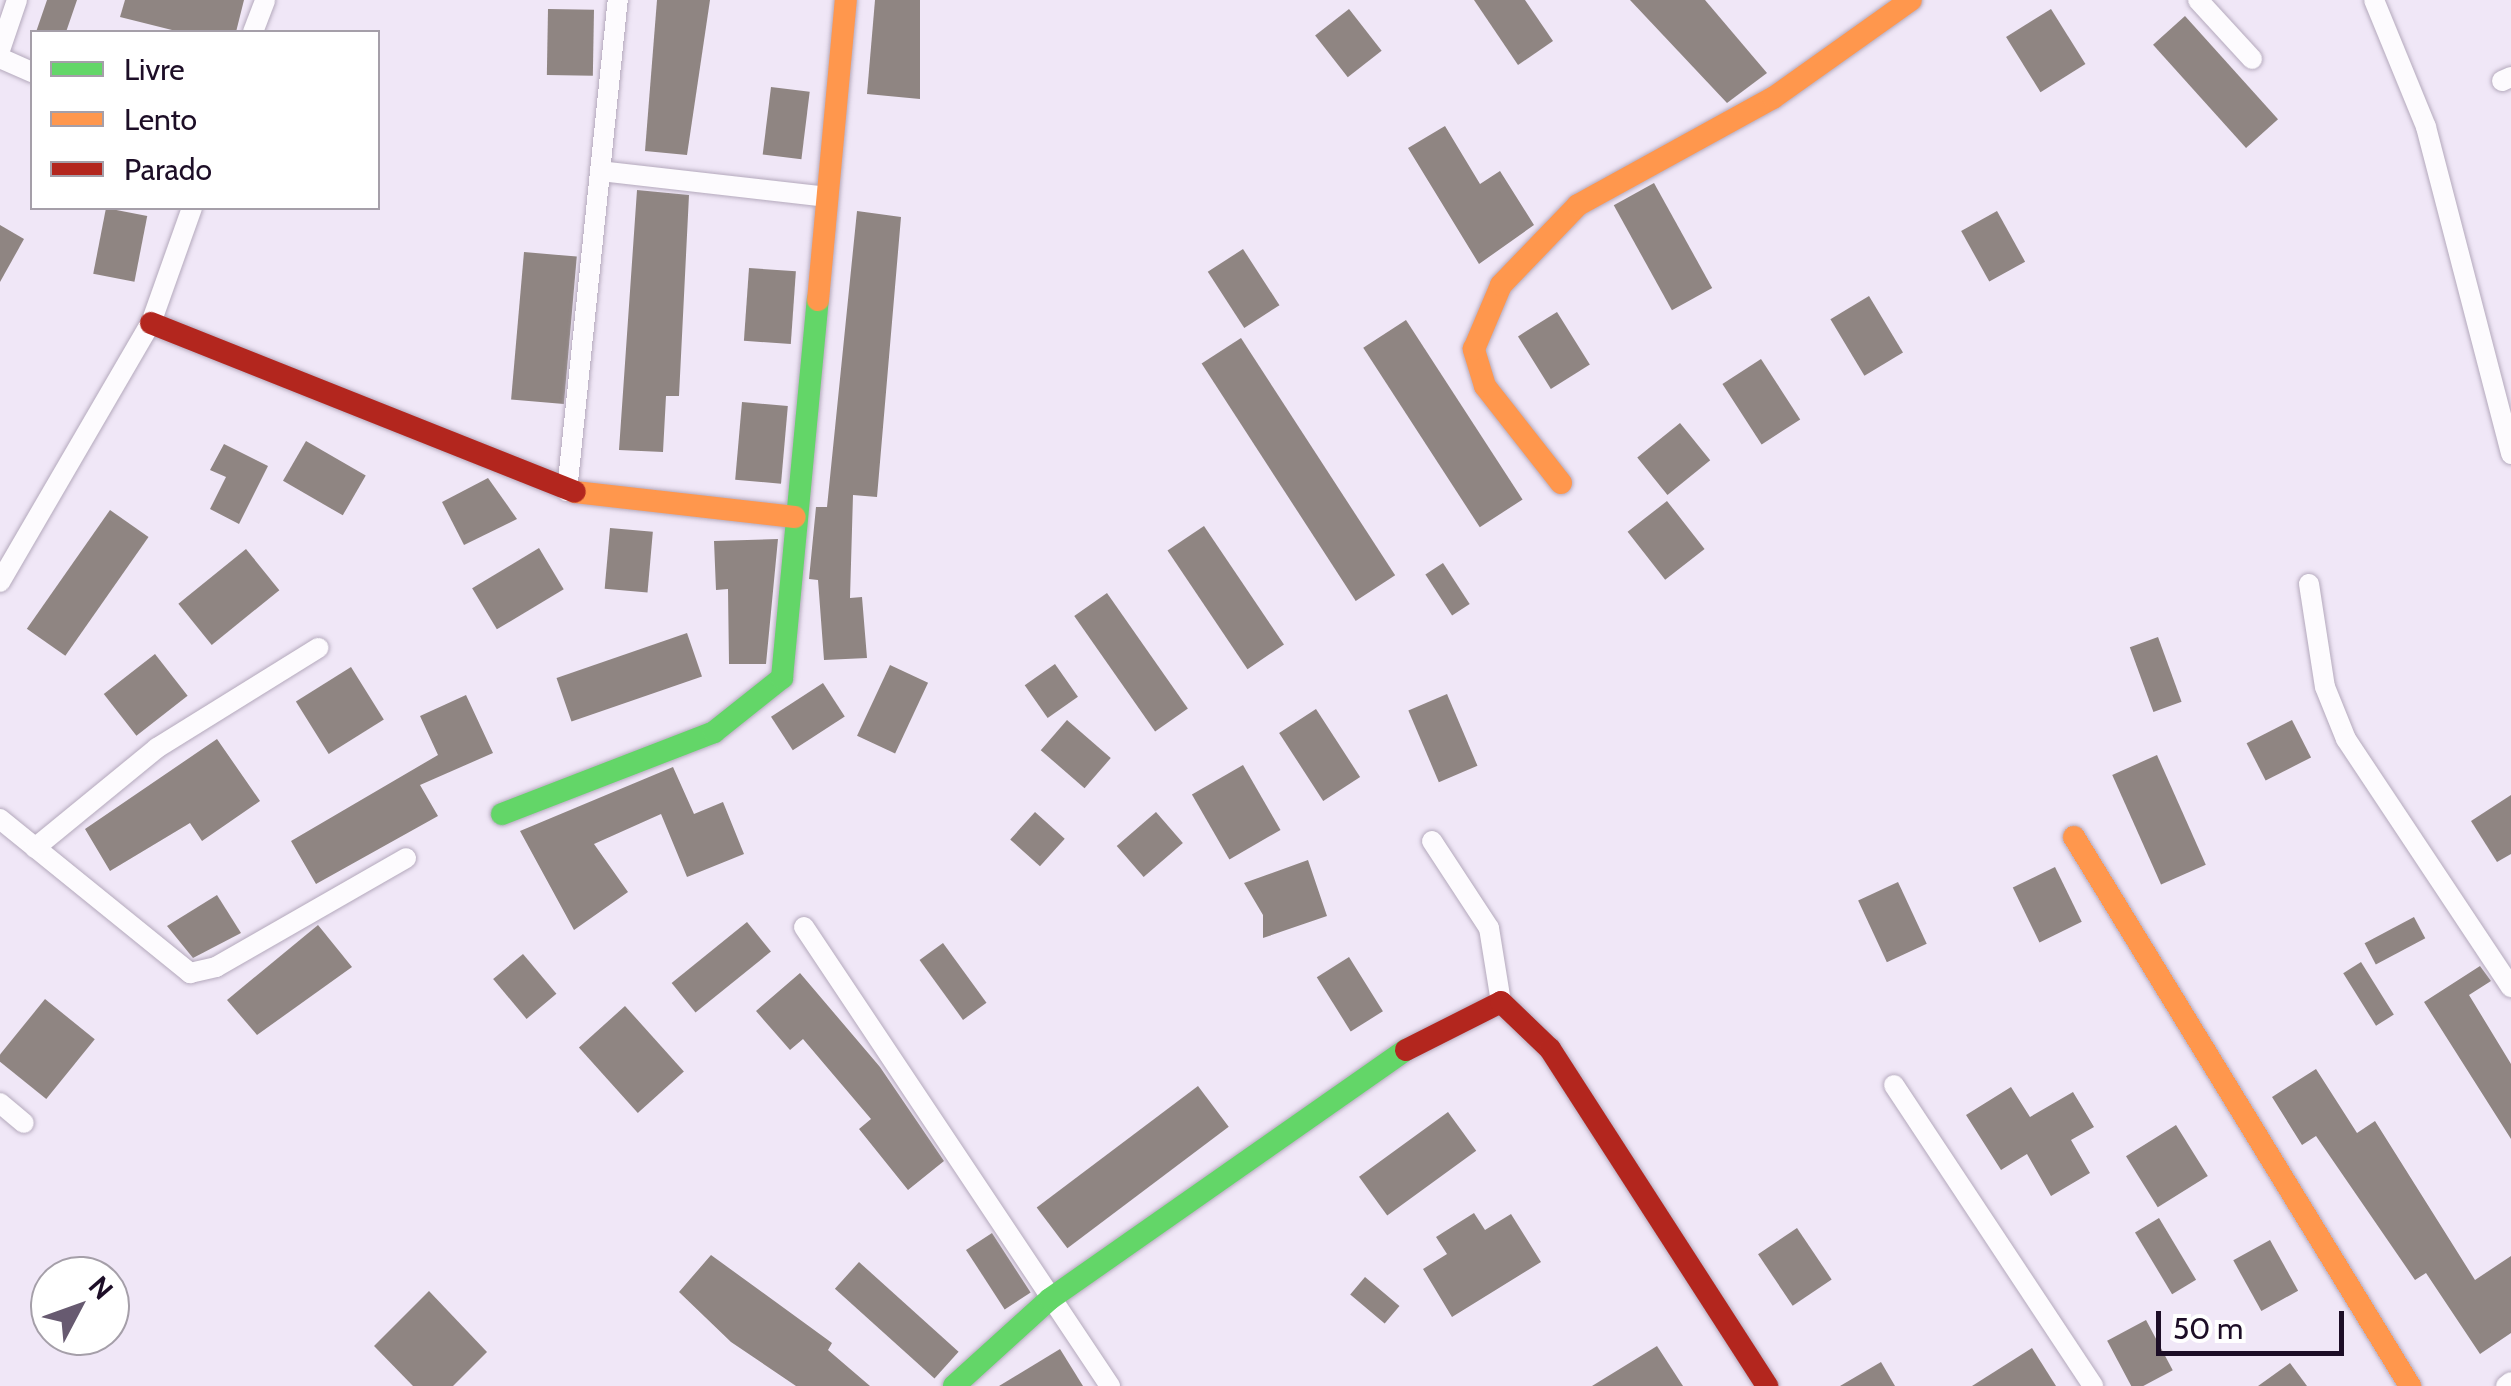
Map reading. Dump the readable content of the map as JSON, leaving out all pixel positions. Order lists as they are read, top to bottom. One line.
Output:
{"legend":["Livre","Lento","Parado"],"scale_bar":"50 m","north":"top right"}
